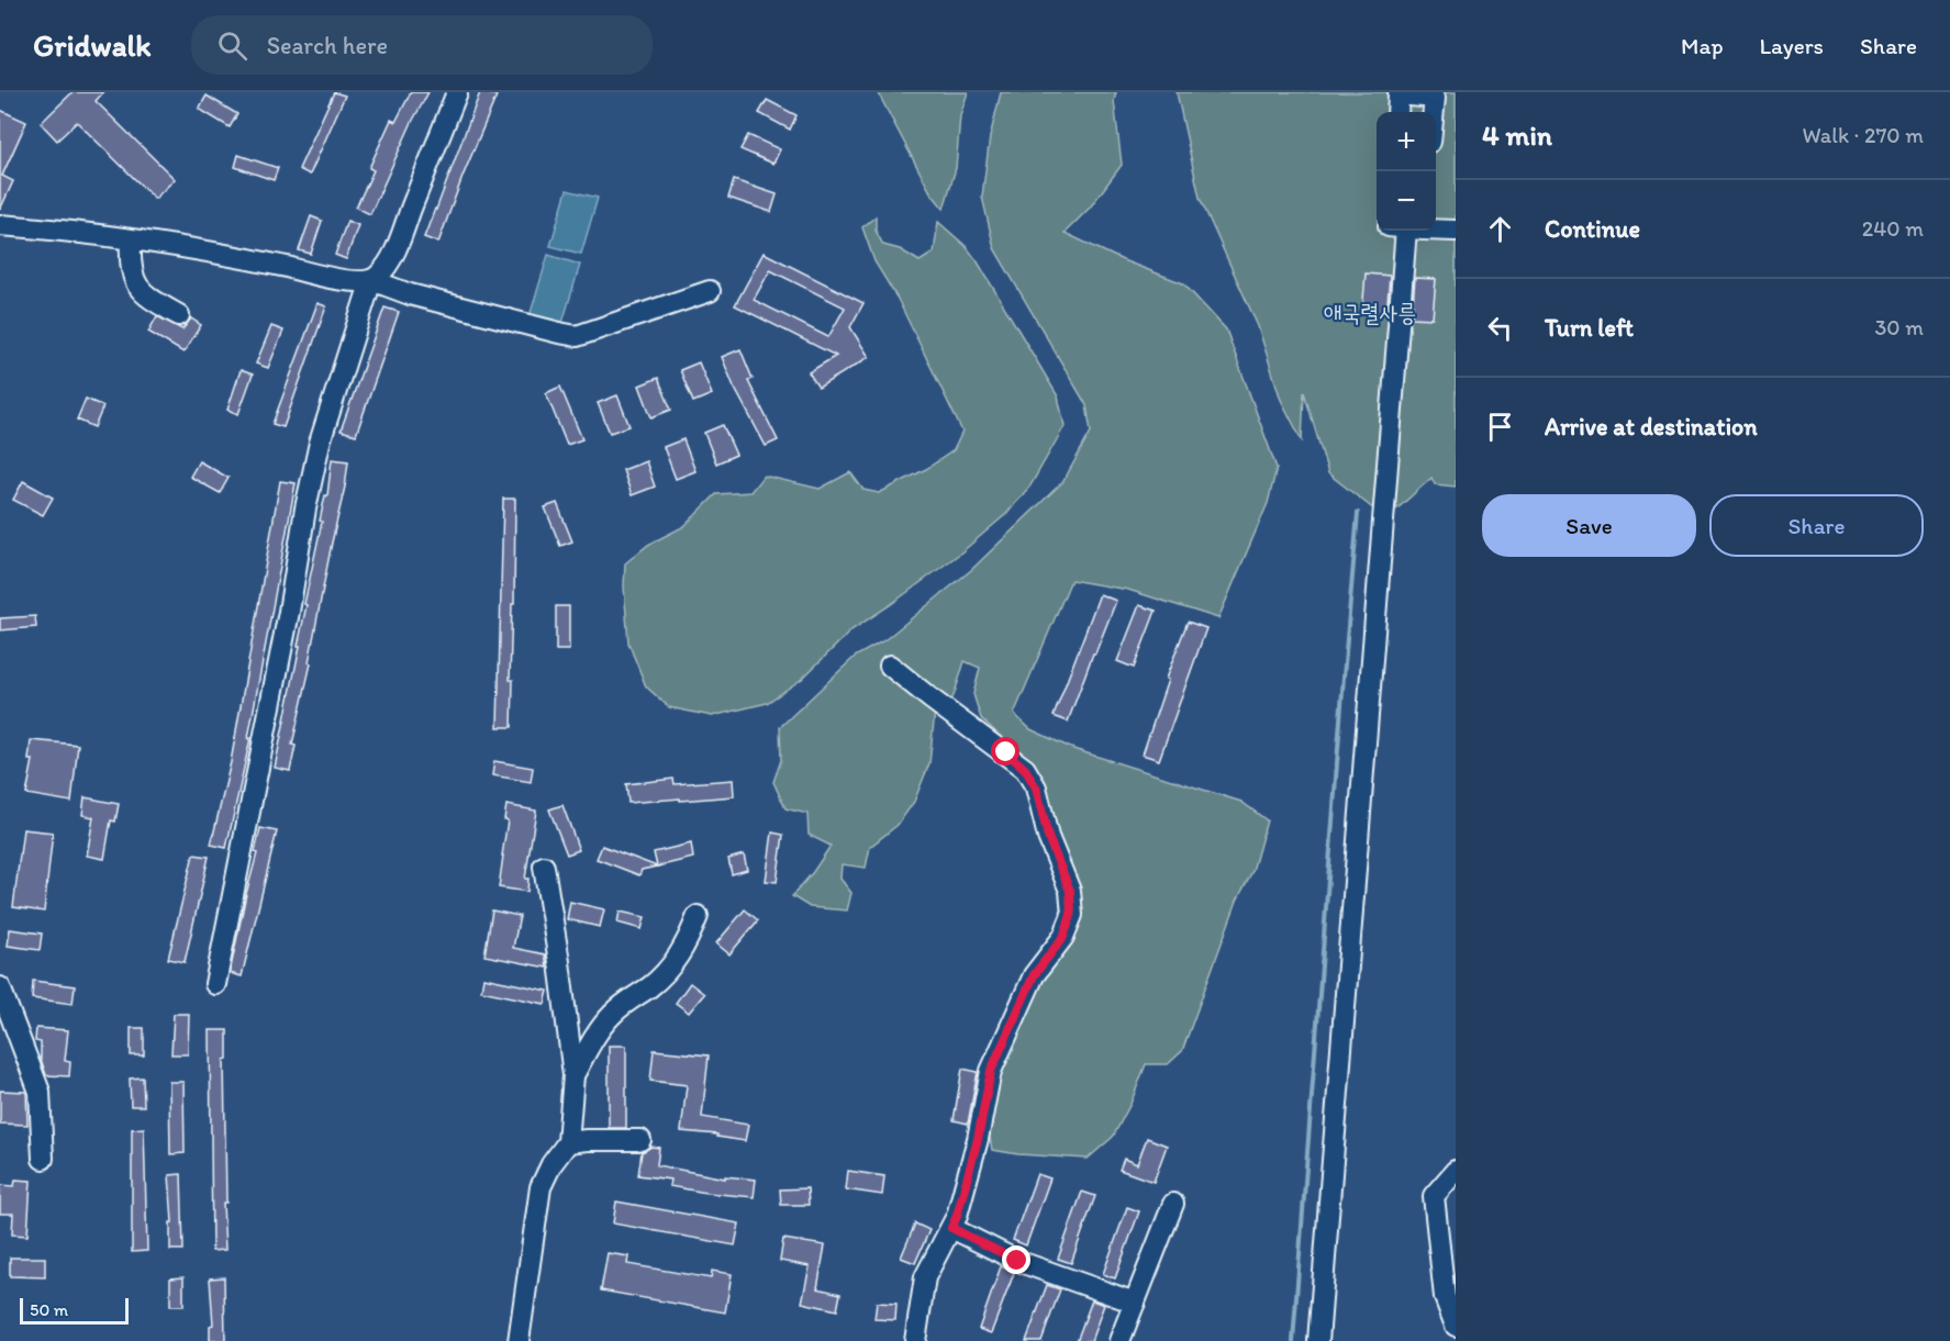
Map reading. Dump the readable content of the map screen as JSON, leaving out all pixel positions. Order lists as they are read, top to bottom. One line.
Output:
{"parks":["애국렬사릉"],"scale_bar":"50 m","page":{"header":"Gridwalk","search":"Search here","nav":["Map","Layers","Share"],"heading":["4 min","Walk · 270 m"],"map_buttons":["+","−"],"list":[["Continue","240 m"],["Turn left","30 m"],"Arrive at destination"],"buttons":["Save","Share"],"scale":"50 m"}}
